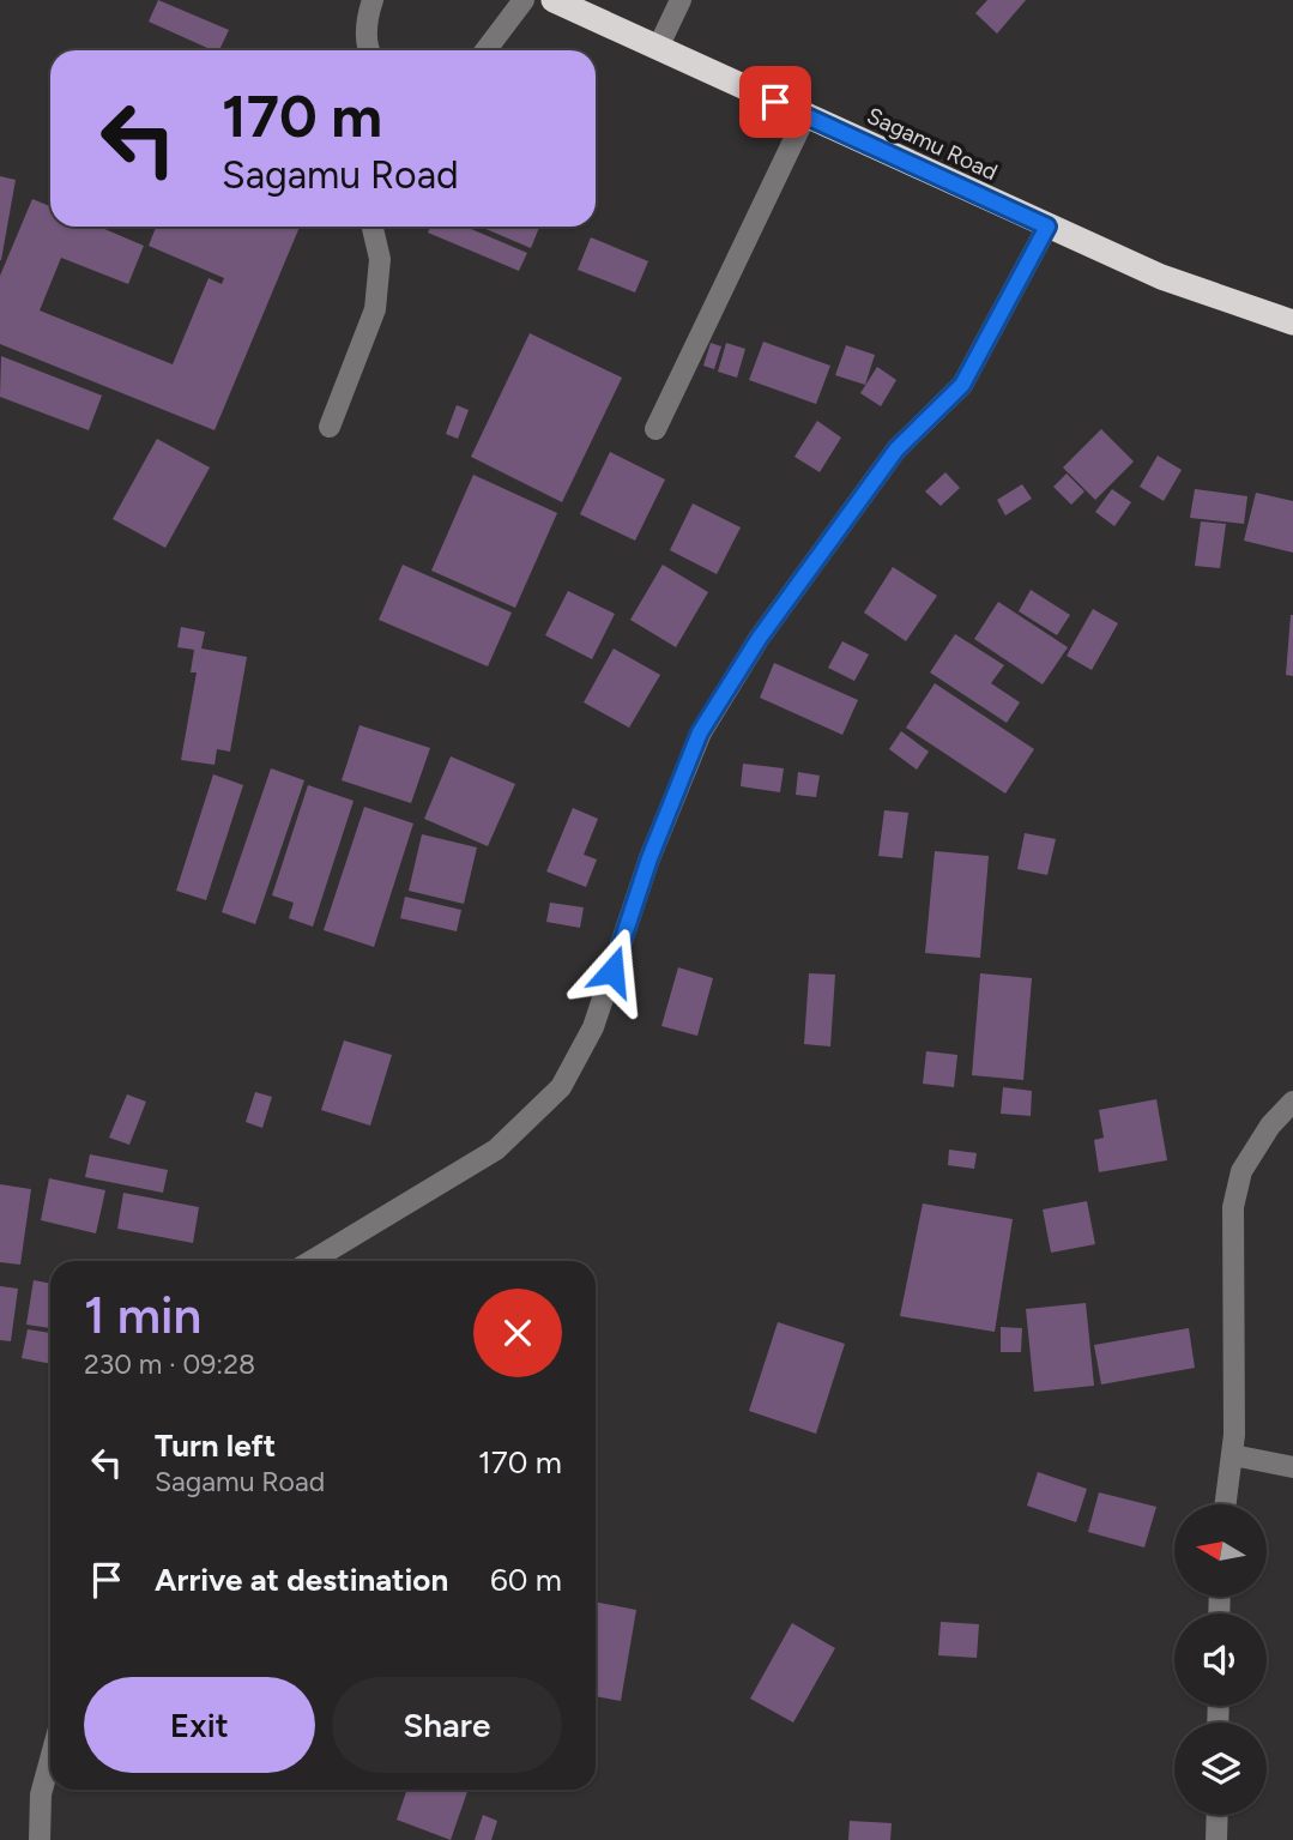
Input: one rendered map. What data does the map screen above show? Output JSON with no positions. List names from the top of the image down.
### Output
{
  "streets": {
    "highway": ["Sagamu Road"]
  },
  "north": "left",
  "page": {
    "turn": ["170 m", "Sagamu Road"],
    "heading": ["1 min", "230 m · 09:28"],
    "list": [
      {
        "name": "Turn left",
        "note": "Sagamu Road",
        "value": "170 m"
      },
      {
        "name": "Arrive at destination",
        "value": "60 m"
      }
    ],
    "buttons": ["Exit", "Share"]
  }
}
